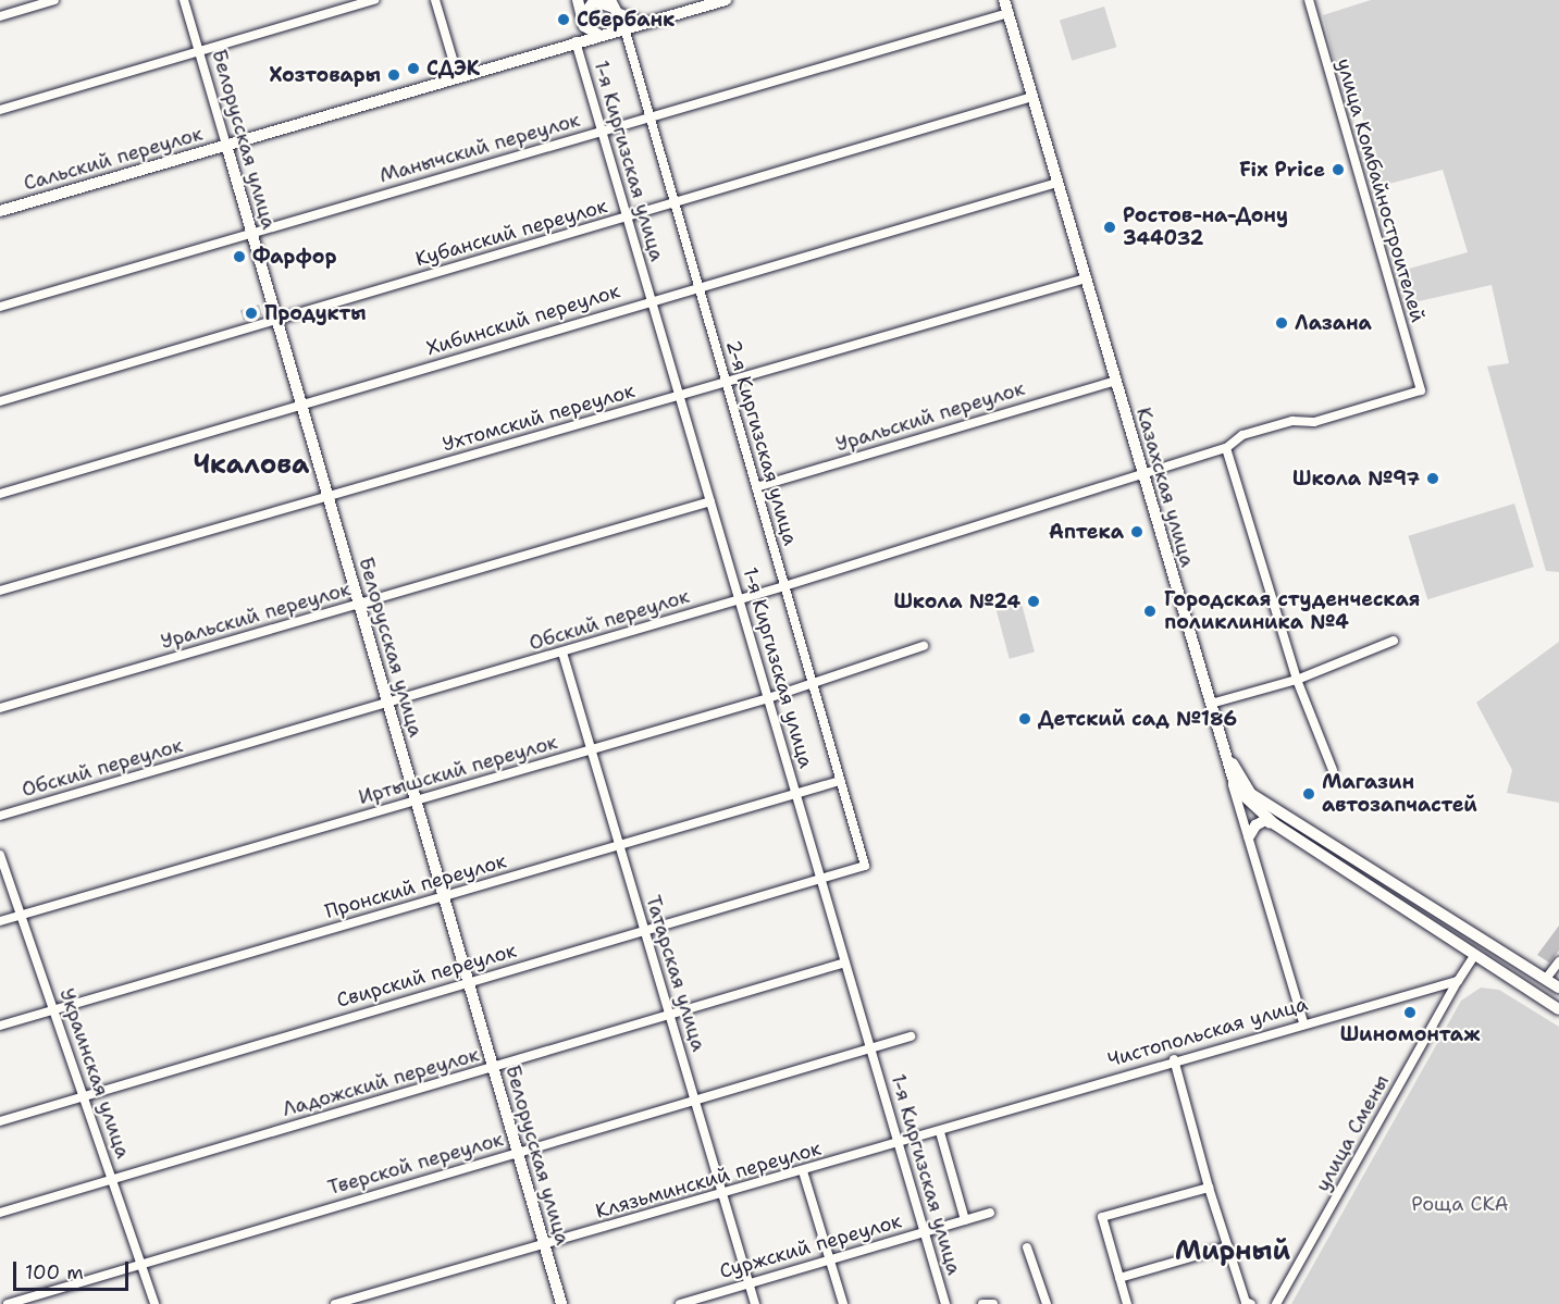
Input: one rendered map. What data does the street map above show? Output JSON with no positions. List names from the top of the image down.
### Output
{
  "streets": {
    "main road": ["Белорусская улица", "Сальский переулок", "Казахская улица"],
    "street": [
      "Манычский переулок",
      "1-я Киргизская улица",
      "улица Комбайностроителей",
      "Кубанский переулок",
      "Хибинский переулок",
      "Уральский переулок",
      "Ухтомский переулок",
      "2-я Киргизская улица",
      "Обский переулок",
      "Иртышский переулок",
      "Пронский переулок",
      "Татарская улица",
      "Свирский переулок",
      "Чистопольская улица",
      "Украинская улица",
      "Ладожский переулок",
      "улица Смены",
      "Тверской переулок",
      "Клязьминский переулок",
      "Суржский переулок"
    ]
  },
  "crossings": [
    ["Белорусская улица", "Манычский переулок"],
    ["Белорусская улица", "Сальский переулок"],
    ["Белорусская улица", "Кубанский переулок"],
    ["Белорусская улица", "Хибинский переулок"],
    ["Белорусская улица", "Уральский переулок"],
    ["Белорусская улица", "Ухтомский переулок"],
    ["Белорусская улица", "Обский переулок"],
    ["Белорусская улица", "Иртышский переулок"],
    ["Белорусская улица", "Пронский переулок"],
    ["Белорусская улица", "Свирский переулок"],
    ["Белорусская улица", "Ладожский переулок"],
    ["Белорусская улица", "Тверской переулок"],
    ["Белорусская улица", "Клязьминский переулок"],
    ["Манычский переулок", "1-я Киргизская улица"],
    ["Манычский переулок", "2-я Киргизская улица"],
    ["Манычский переулок", "Казахская улица"],
    ["Сальский переулок", "1-я Киргизская улица"],
    ["Сальский переулок", "2-я Киргизская улица"],
    ["1-я Киргизская улица", "Кубанский переулок"],
    ["1-я Киргизская улица", "Хибинский переулок"],
    ["1-я Киргизская улица", "Уральский переулок"],
    ["1-я Киргизская улица", "Ухтомский переулок"],
    ["1-я Киргизская улица", "Обский переулок"],
    ["1-я Киргизская улица", "Иртышский переулок"],
    ["1-я Киргизская улица", "Пронский переулок"],
    ["1-я Киргизская улица", "Свирский переулок"],
    ["1-я Киргизская улица", "Ладожский переулок"],
    ["1-я Киргизская улица", "Тверской переулок"],
    ["1-я Киргизская улица", "Клязьминский переулок"],
    ["1-я Киргизская улица", "Суржский переулок"],
    ["улица Комбайностроителей", "Обский переулок"],
    ["Кубанский переулок", "2-я Киргизская улица"],
    ["Кубанский переулок", "Казахская улица"],
    ["Хибинский переулок", "2-я Киргизская улица"],
    ["Хибинский переулок", "Казахская улица"],
    ["Уральский переулок", "2-я Киргизская улица"],
    ["Уральский переулок", "Казахская улица"],
    ["Ухтомский переулок", "2-я Киргизская улица"],
    ["Ухтомский переулок", "Казахская улица"],
    ["2-я Киргизская улица", "Обский переулок"],
    ["2-я Киргизская улица", "Иртышский переулок"],
    ["2-я Киргизская улица", "Пронский переулок"],
    ["2-я Киргизская улица", "Свирский переулок"],
    ["Казахская улица", "Обский переулок"],
    ["Казахская улица", "Чистопольская улица"],
    ["Обский переулок", "Татарская улица"],
    ["Иртышский переулок", "Татарская улица"],
    ["Иртышский переулок", "Украинская улица"],
    ["Пронский переулок", "Татарская улица"],
    ["Пронский переулок", "Украинская улица"],
    ["Татарская улица", "Свирский переулок"],
    ["Татарская улица", "Ладожский переулок"],
    ["Татарская улица", "Тверской переулок"],
    ["Татарская улица", "Клязьминский переулок"],
    ["Татарская улица", "Суржский переулок"],
    ["Свирский переулок", "Украинская улица"],
    ["Чистопольская улица", "улица Смены"],
    ["Чистопольская улица", "Клязьминский переулок"],
    ["Украинская улица", "Ладожский переулок"],
    ["Украинская улица", "Тверской переулок"]
  ],
  "districts": ["Чкалова", "Мирный"],
  "parks": ["Роща СКА"],
  "places": [
    "Сбербанк",
    "СДЭК",
    "Хозтовары",
    "Fix Price",
    "Ростов-на-Дону 344032",
    "Фарфор",
    "Продукты",
    "Лазана",
    "Школа №97",
    "Аптека",
    "Школа №24",
    "Городская студенческая поликлиника №4",
    "Детский сад №186",
    "Магазин автозапчастей",
    "Шиномонтаж"
  ],
  "scale_bar": "100 m"
}
